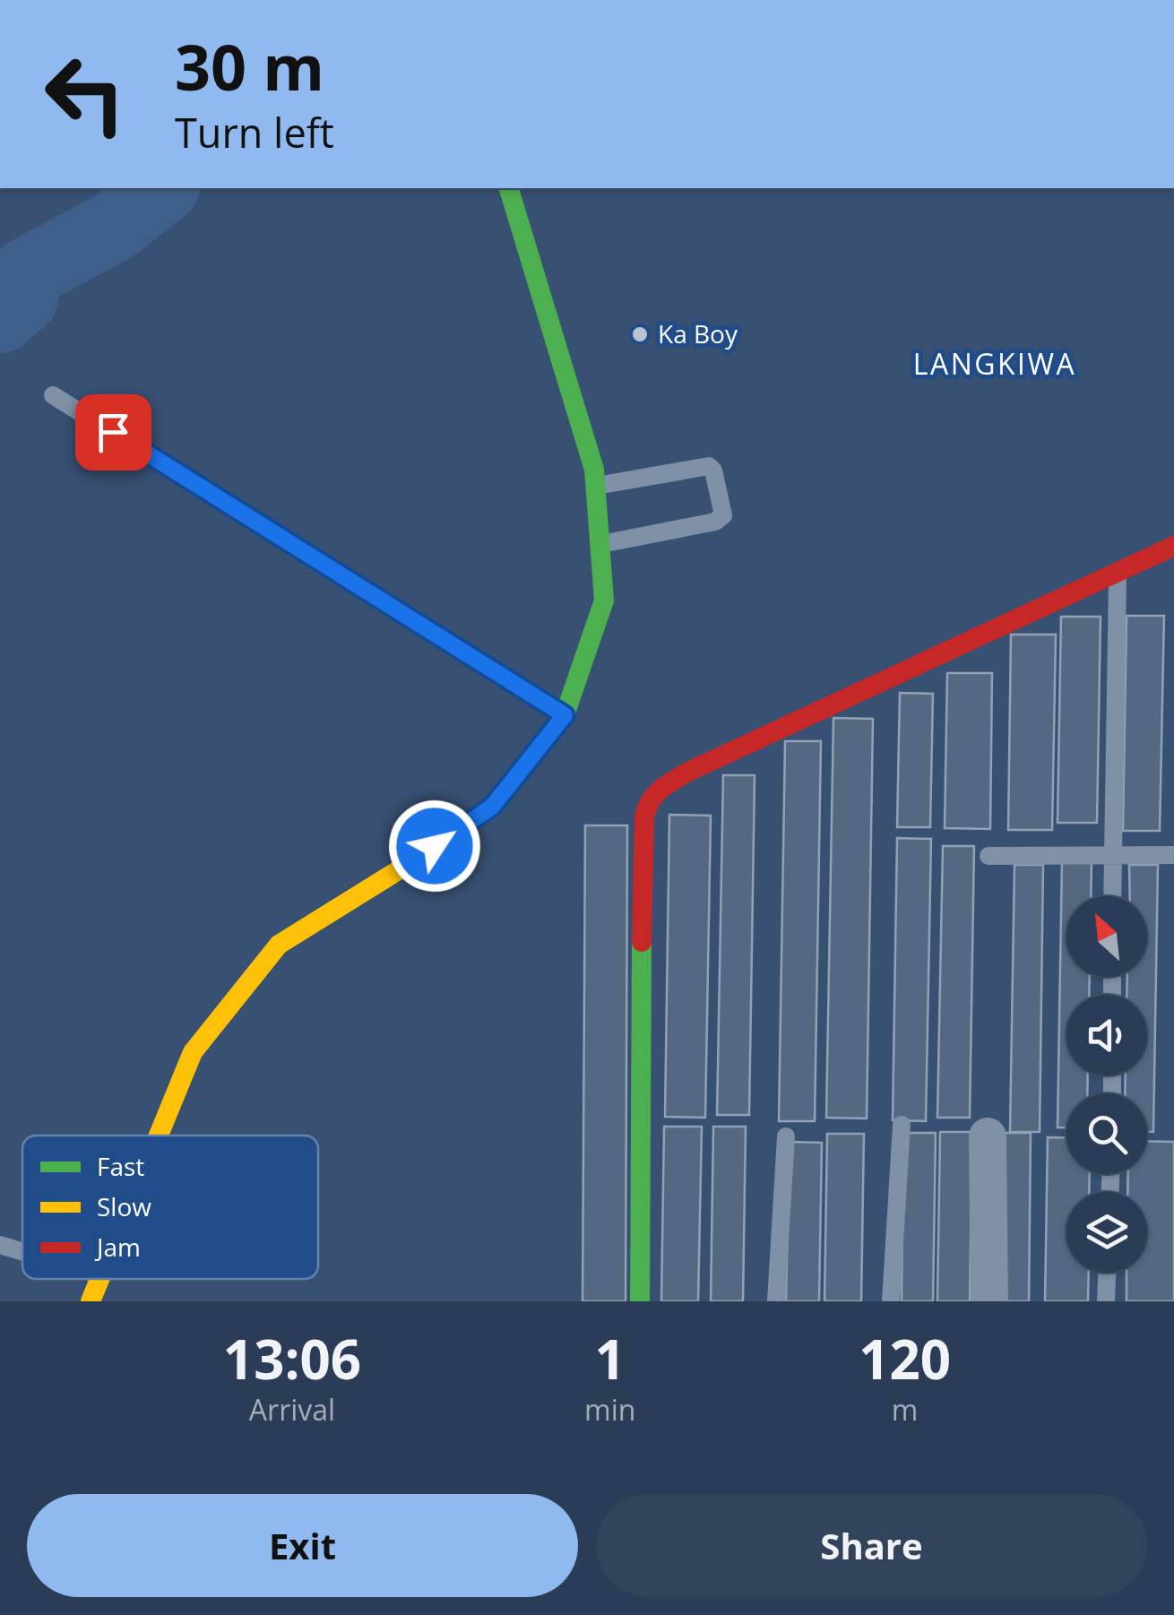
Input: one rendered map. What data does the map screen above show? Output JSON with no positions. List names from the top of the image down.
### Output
{
  "districts": ["LANGKIWA"],
  "places": ["Ka Boy"],
  "legend": ["Fast", "Slow", "Jam"],
  "north": "top left",
  "page": {
    "turn": ["30 m", "Turn left"],
    "eta": [
      "13:06",
      "Arrival",
      "1",
      "min",
      "120",
      "m"
    ],
    "buttons": ["Exit", "Share"]
  }
}
